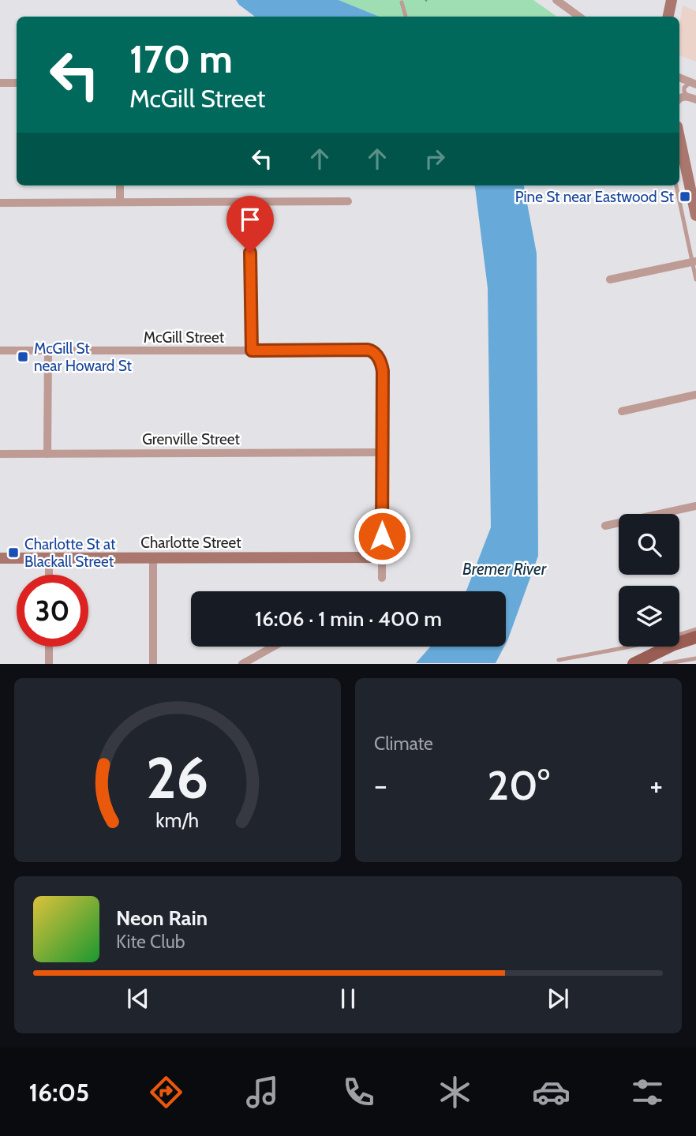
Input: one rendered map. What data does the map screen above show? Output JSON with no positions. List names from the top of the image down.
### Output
{
  "streets": {
    "street": ["McGill Street", "Grenville Street", "Charlotte Street"]
  },
  "crossings": [
    ["McGill Street", "Grenville Street"]
  ],
  "water": ["Bremer River"],
  "places": {
    "transit": ["Pine St near Eastwood St", "McGill St near Howard St", "Charlotte St at Blackall Street"]
  },
  "page": {
    "turn": ["170 m", "McGill Street"],
    "limit": "30",
    "trip": "16:06 · 1 min · 400 m",
    "tile": "Climate",
    "heat": ["−", "20°", "+"],
    "song": ["Neon Rain", "Kite Club"],
    "tabs": "16:05",
    "gauge": ["26", "km/h"]
  }
}
